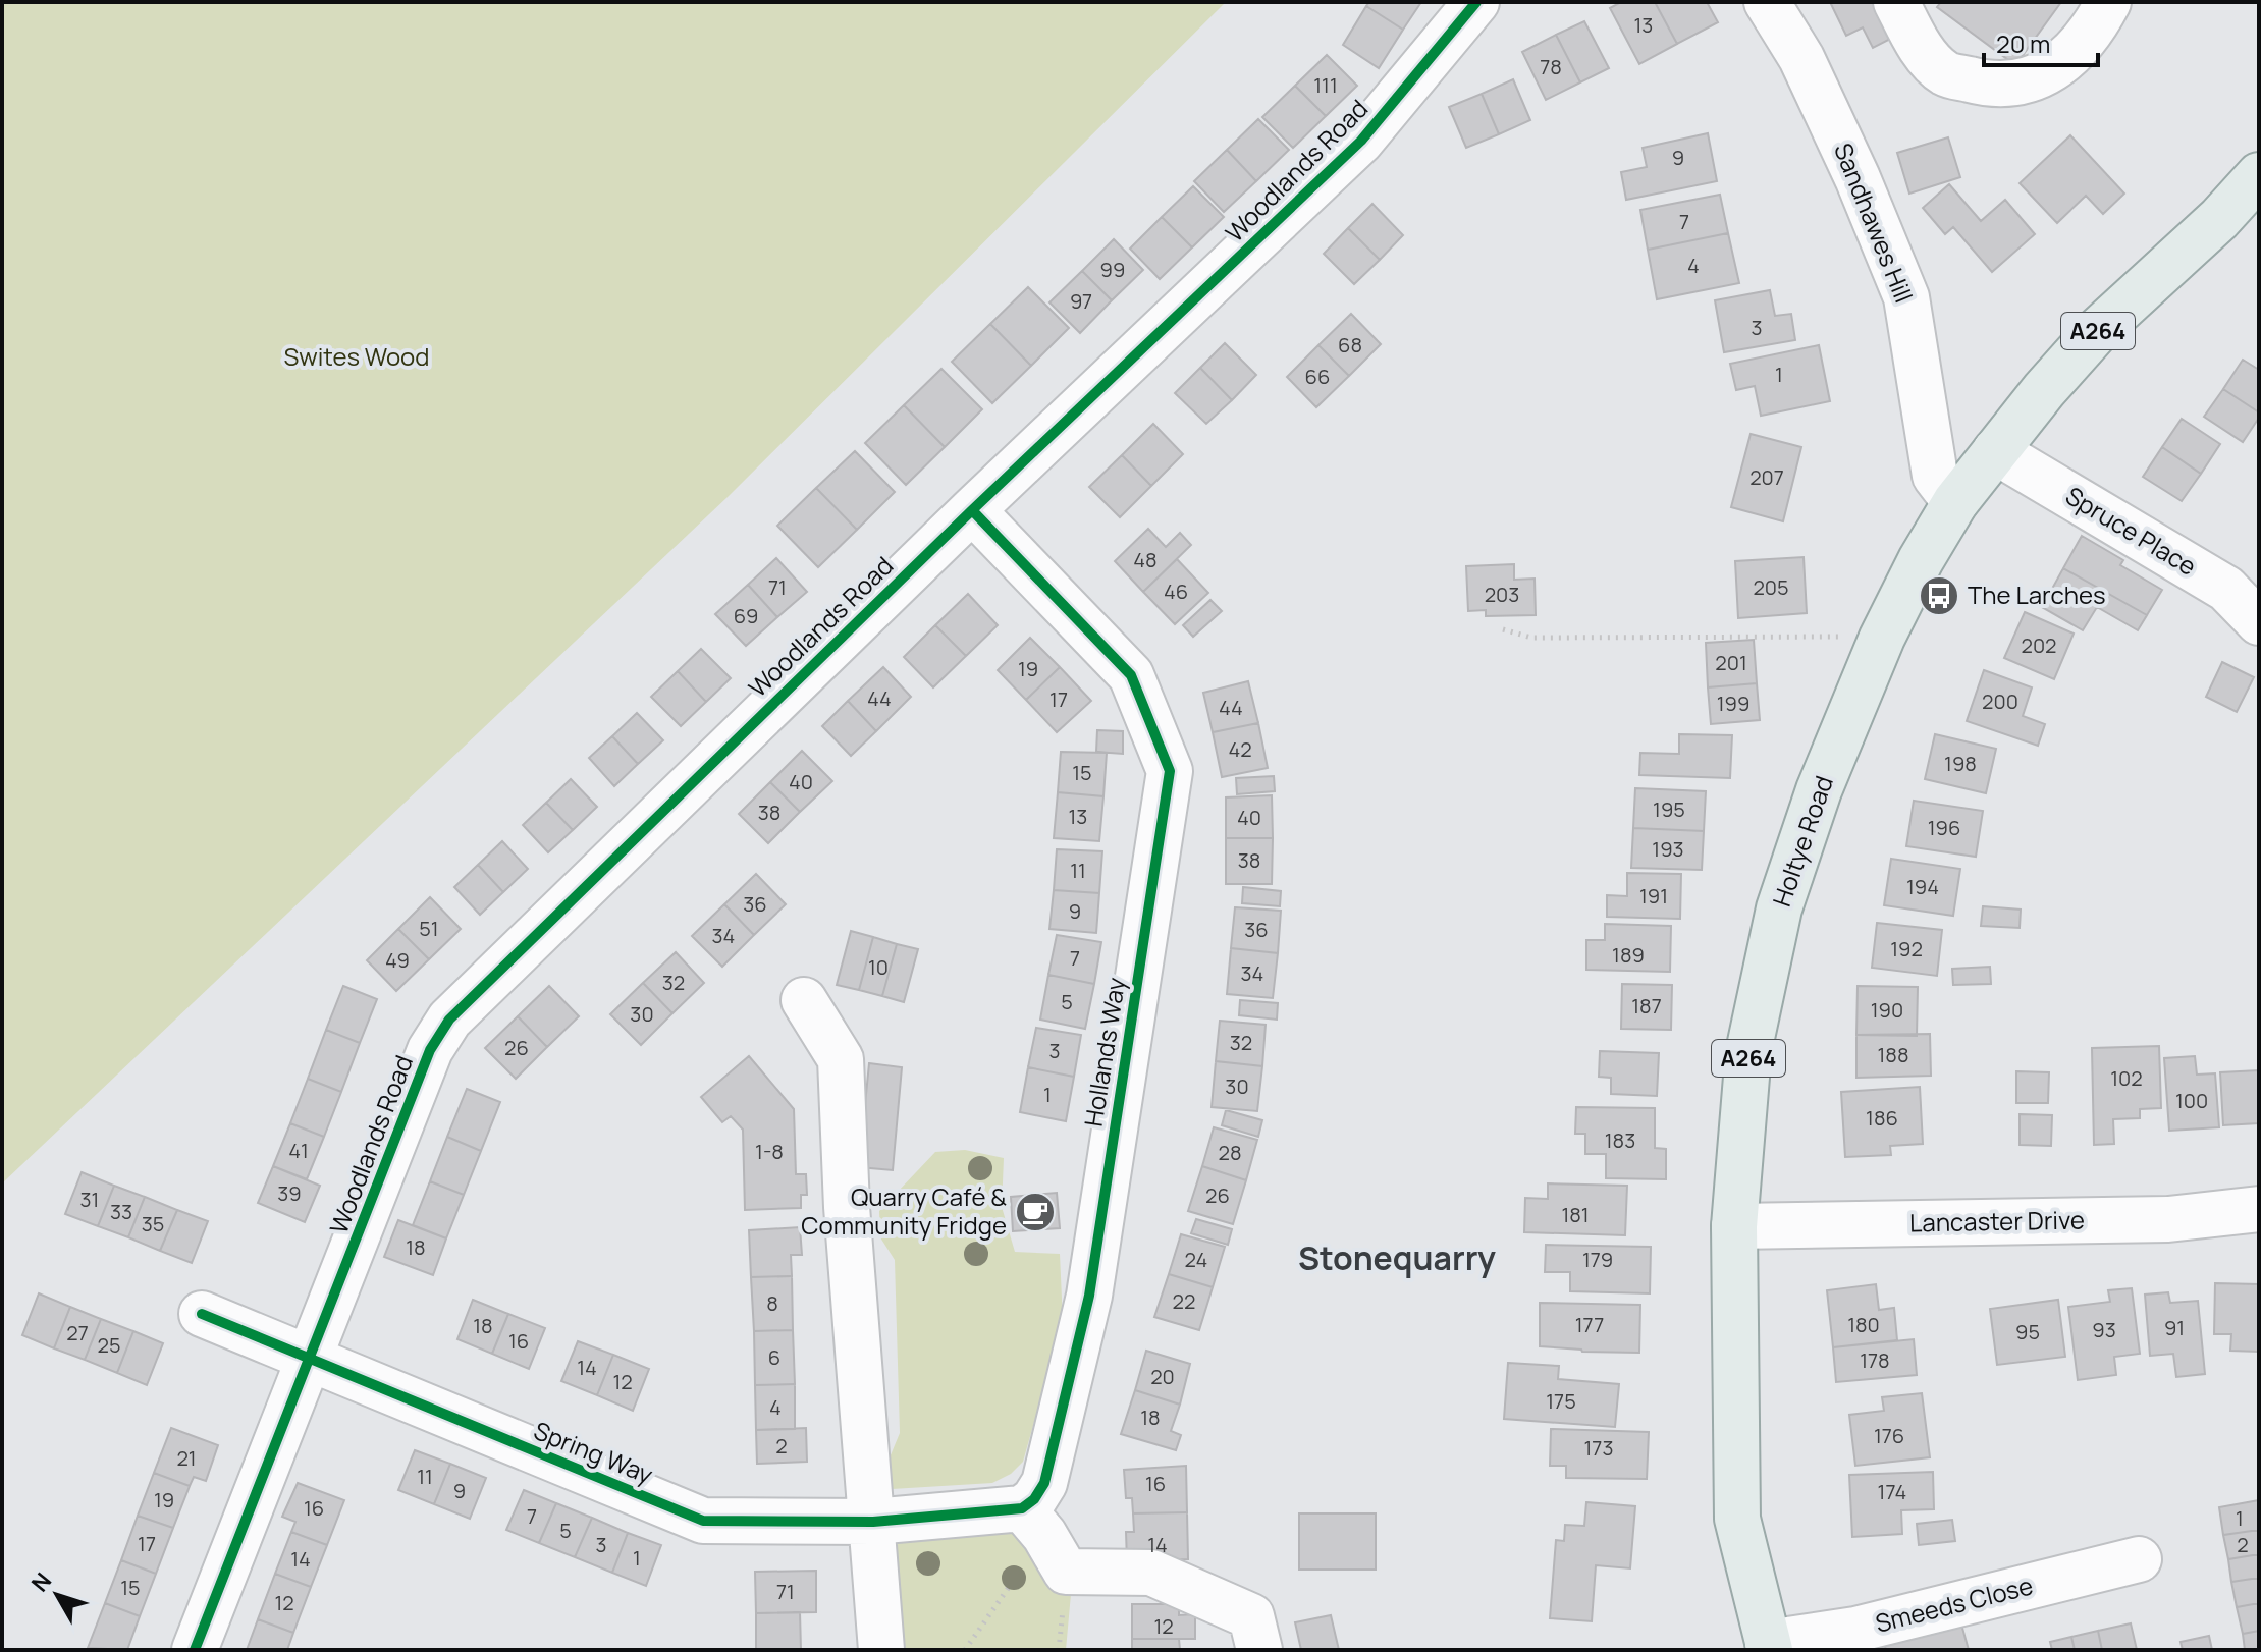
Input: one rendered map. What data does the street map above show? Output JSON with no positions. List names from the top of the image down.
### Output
{
  "streets": {
    "main road": ["A264", "Holtye Road"],
    "street": [
      "Woodlands Road",
      "Sandhawes Hill",
      "Spruce Place",
      "Hollands Way",
      "Lancaster Drive",
      "Spring Way",
      "Smeeds Close"
    ]
  },
  "crossings": [
    ["Woodlands Road", "Hollands Way"],
    ["Woodlands Road", "Spring Way"],
    ["Sandhawes Hill", "Holtye Road"],
    ["Spruce Place", "Holtye Road"],
    ["Holtye Road", "Lancaster Drive"],
    ["Holtye Road", "Smeeds Close"]
  ],
  "districts": ["Stonequarry"],
  "parks": ["Swites Wood"],
  "places": {
    "bus stop": ["The Larches"],
    "cafe": ["Quarry Café & Community Fridge"]
  },
  "house_numbers": [
    "13",
    "78",
    "111",
    "9",
    "7",
    "4",
    "99",
    "97",
    "3",
    "68",
    "1",
    "66",
    "207",
    "48",
    "71",
    "205",
    "46",
    "203",
    "69",
    "202",
    "201",
    "19",
    "44",
    "17",
    "200",
    "199",
    "44",
    "42",
    "198",
    "15",
    "40",
    "195",
    "38",
    "13",
    "40",
    "196",
    "193",
    "38",
    "11",
    "194",
    "191",
    "36",
    "9",
    "51",
    "36",
    "34",
    "192",
    "189",
    "7",
    "49",
    "10",
    "34",
    "32",
    "5",
    "187",
    "190",
    "30",
    "32",
    "26",
    "3",
    "188",
    "102",
    "30",
    "1",
    "100",
    "186",
    "183",
    "41",
    "1-8",
    "28",
    "39",
    "26",
    "31",
    "33",
    "181",
    "35",
    "18",
    "24",
    "179",
    "22",
    "8",
    "177",
    "180",
    "18",
    "91",
    "93",
    "95",
    "27",
    "16",
    "25",
    "6",
    "178",
    "14",
    "20",
    "12",
    "175",
    "4",
    "18",
    "176",
    "2",
    "173",
    "21",
    "11",
    "16",
    "9",
    "174",
    "19",
    "16",
    "7",
    "1",
    "5",
    "17",
    "3",
    "14",
    "2",
    "1",
    "14",
    "15",
    "71",
    "12",
    "12"
  ],
  "scale_bar": "20 m",
  "north": "top left"
}
